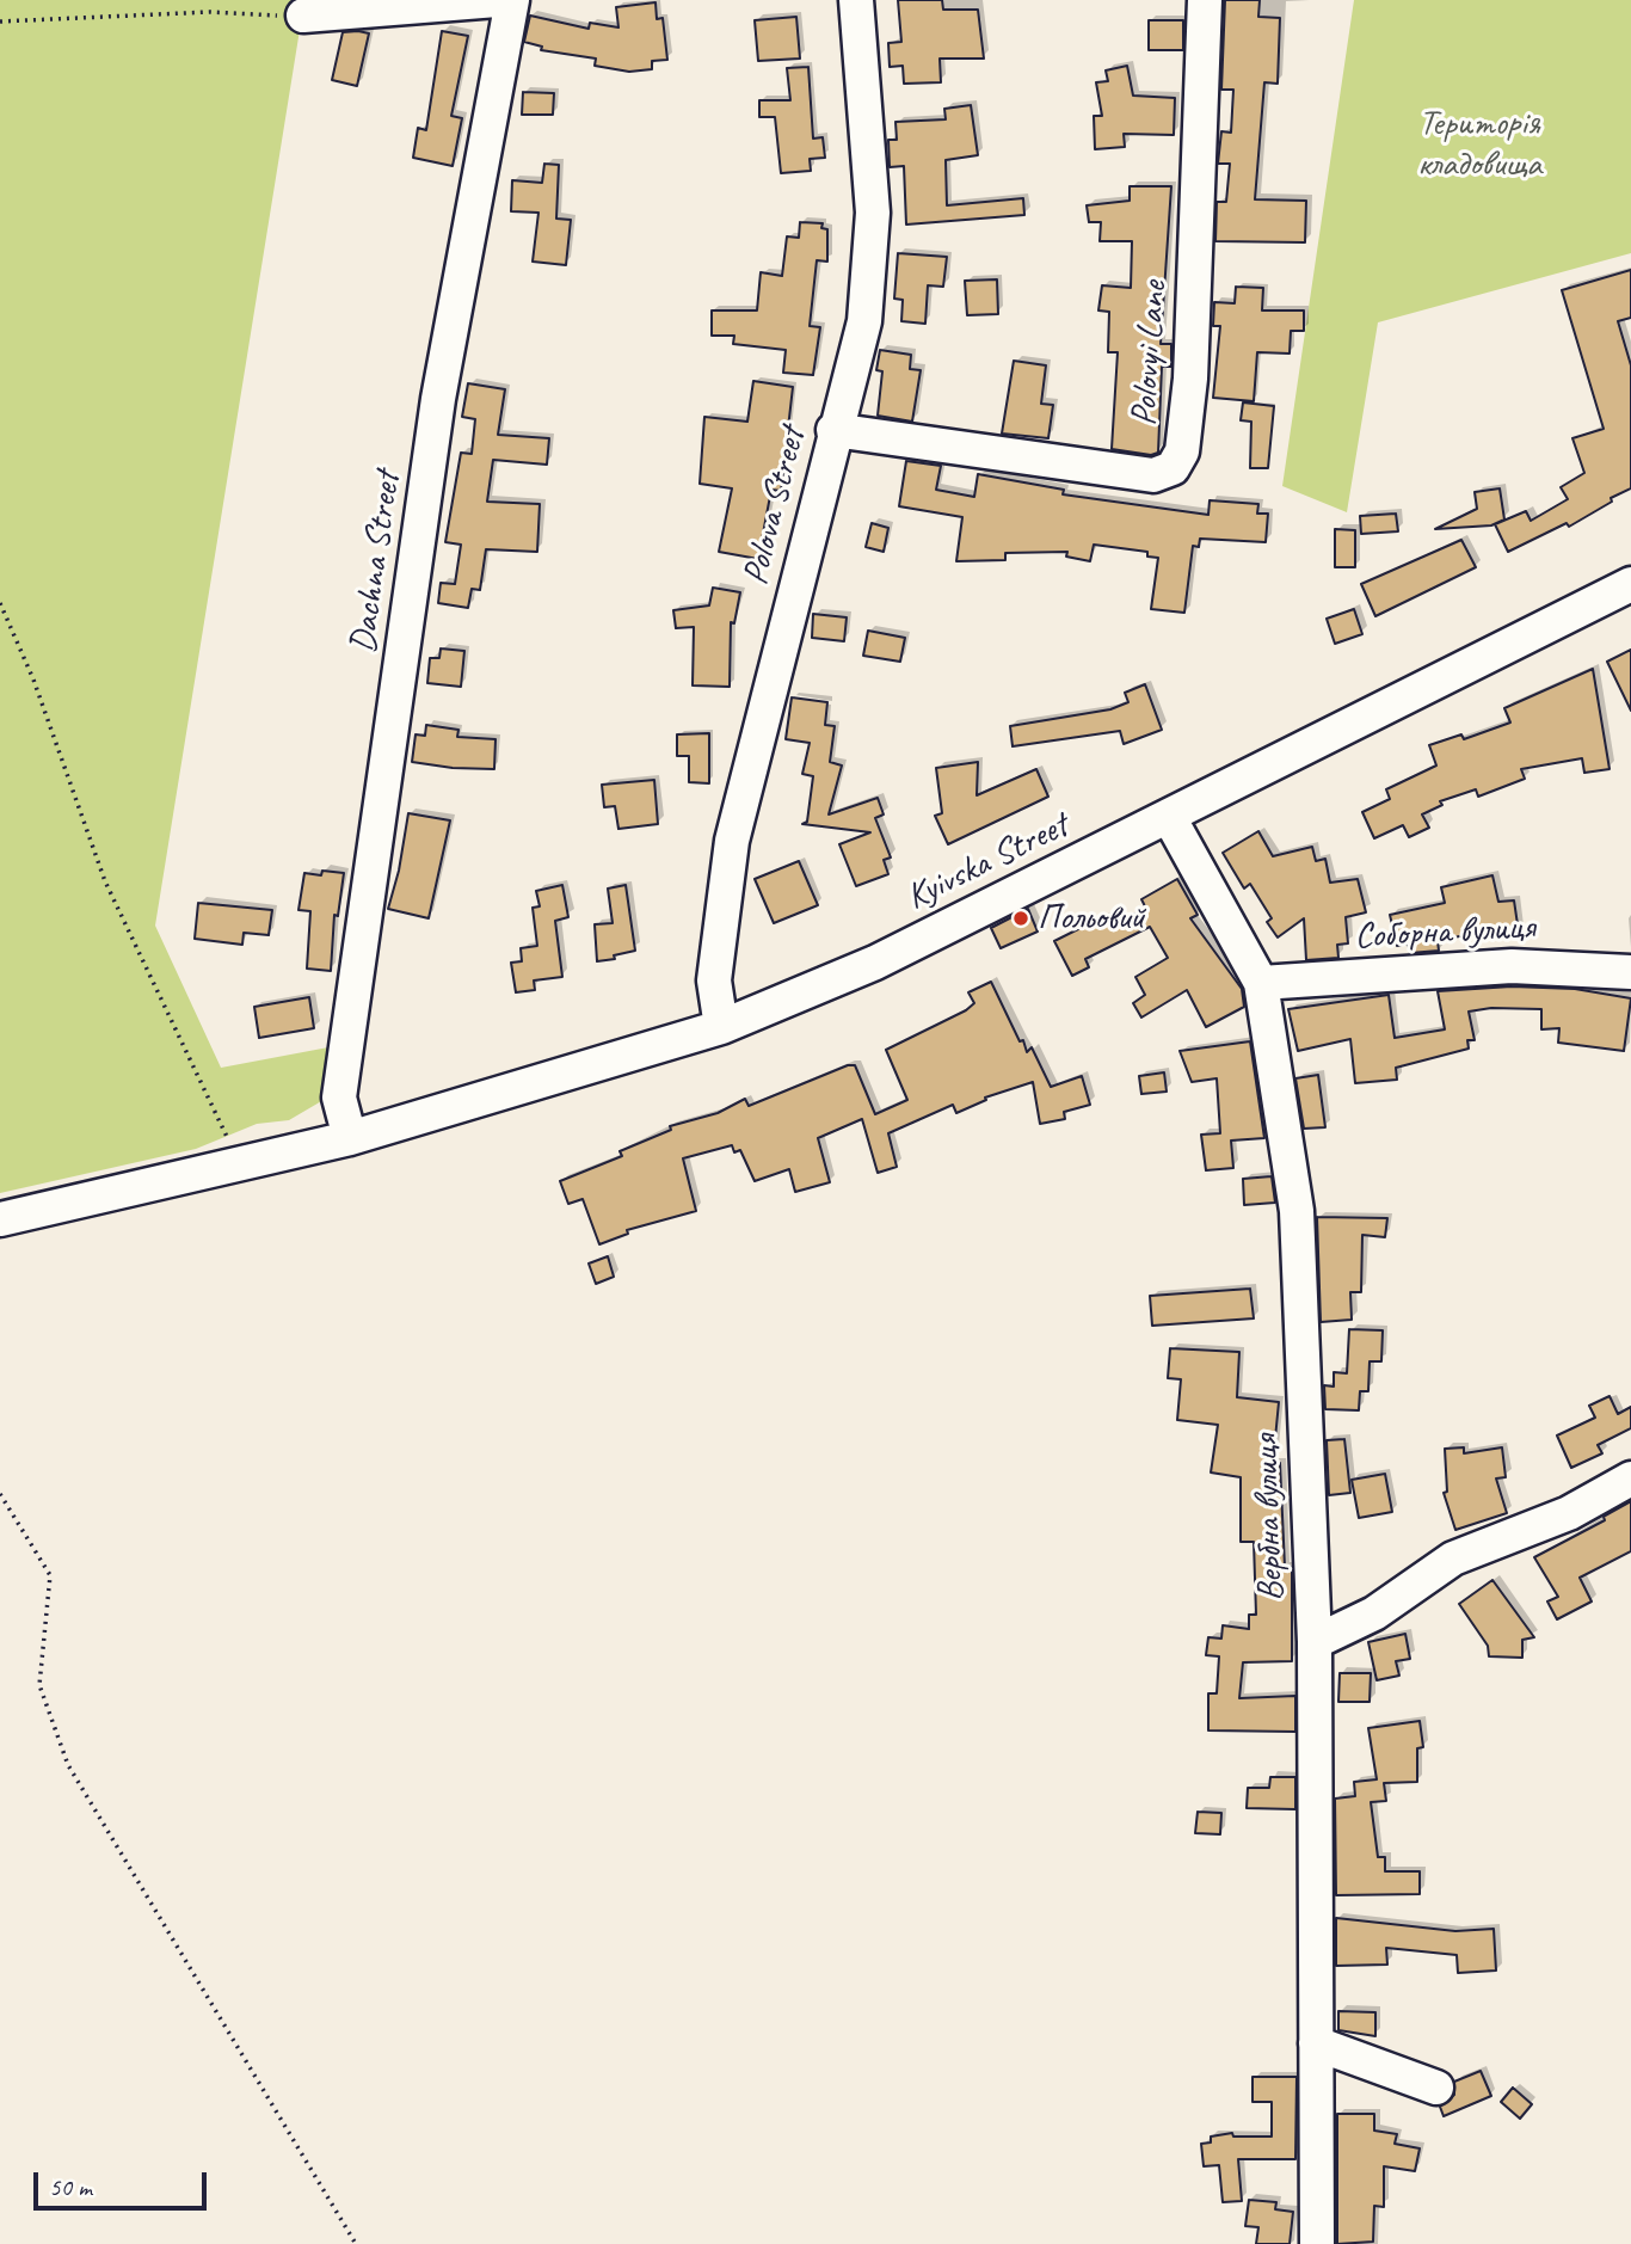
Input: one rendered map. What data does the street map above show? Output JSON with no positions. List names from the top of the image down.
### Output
{
  "streets": {
    "street": [
      "Polovyi Lane",
      "Polova Street",
      "Dachna Street",
      "Kyivska Street",
      "Соборна вулиця",
      "Вербна вулиця"
    ]
  },
  "crossings": [
    ["Polovyi Lane", "Polova Street"],
    ["Polova Street", "Kyivska Street"],
    ["Dachna Street", "Kyivska Street"],
    ["Kyivska Street", "Вербна вулиця"],
    ["Соборна вулиця", "Вербна вулиця"]
  ],
  "parks": ["Територія кладовища"],
  "places": ["Польовий"],
  "scale_bar": "50 m"
}
